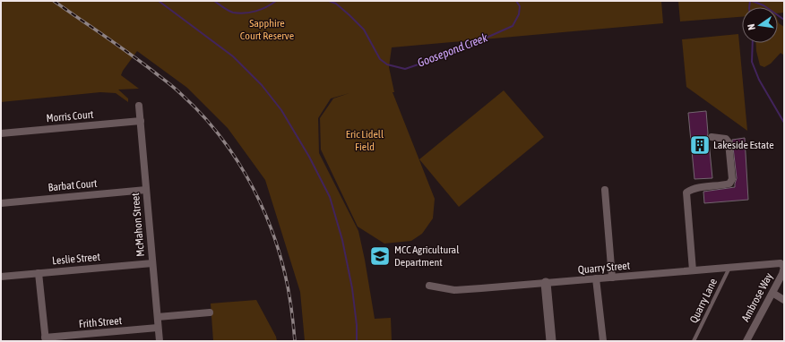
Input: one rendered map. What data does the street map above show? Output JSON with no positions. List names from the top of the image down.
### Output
{
  "streets": {
    "street": [
      "Morris Court",
      "Barbat Court",
      "McMahon Street",
      "Leslie Street",
      "Quarry Street",
      "Ambrose Way",
      "Frith Street"
    ],
    "lane": ["Quarry Lane"]
  },
  "crossings": [
    ["Morris Court", "McMahon Street"],
    ["Barbat Court", "McMahon Street"],
    ["McMahon Street", "Leslie Street"],
    ["McMahon Street", "Frith Street"],
    ["Quarry Street", "Ambrose Way"],
    ["Quarry Street", "Quarry Lane"]
  ],
  "water": ["Goosepond Creek"],
  "parks": ["Sapphire Court Reserve", "Eric Lidell Field"],
  "places": {
    "building": ["Lakeside Estate"],
    "school or university": ["MCC Agricultural Department"]
  },
  "north": "left"
}
